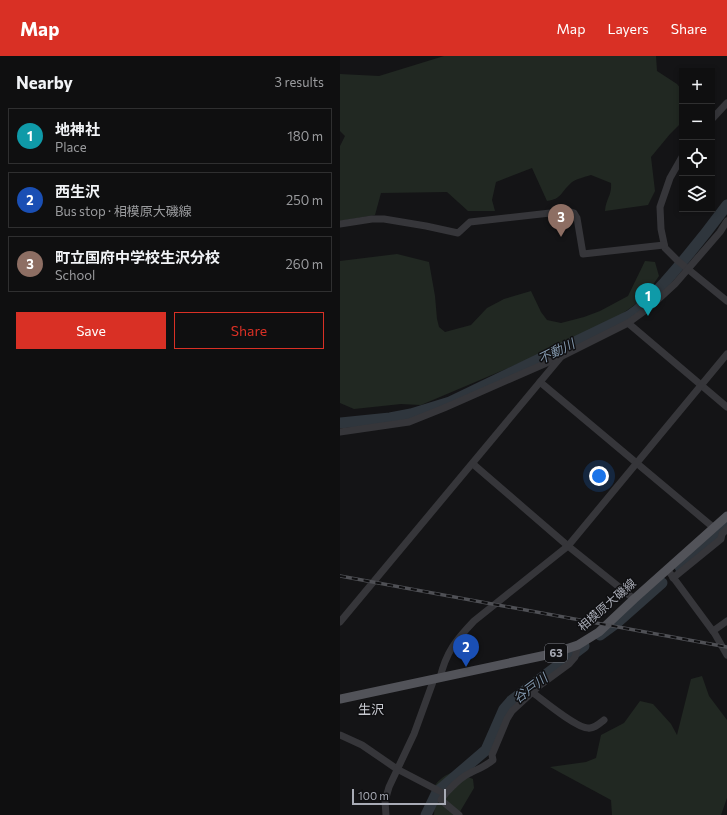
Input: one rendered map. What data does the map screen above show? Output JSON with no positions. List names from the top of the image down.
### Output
{
  "streets": {
    "main road": ["相模原大磯線", "63"]
  },
  "districts": ["生沢"],
  "water": ["不動川", "谷戸川"],
  "scale_bar": "100 m",
  "page": {
    "header": "Map",
    "nav": ["Map", "Layers", "Share"],
    "heading": ["Nearby", "3 results"],
    "map_buttons": ["+", "−"],
    "list": [
      {
        "mark": "1",
        "name": "地神社",
        "note": "Place",
        "value": "180 m"
      },
      {
        "mark": "2",
        "name": "西生沢",
        "note": "Bus stop · 相模原大磯線",
        "value": "250 m"
      },
      {
        "mark": "3",
        "name": "町立国府中学校生沢分校",
        "note": "School",
        "value": "260 m"
      }
    ],
    "pins": ["3", "1", "2"],
    "buttons": ["Save", "Share"],
    "scale": "100 m"
  }
}
